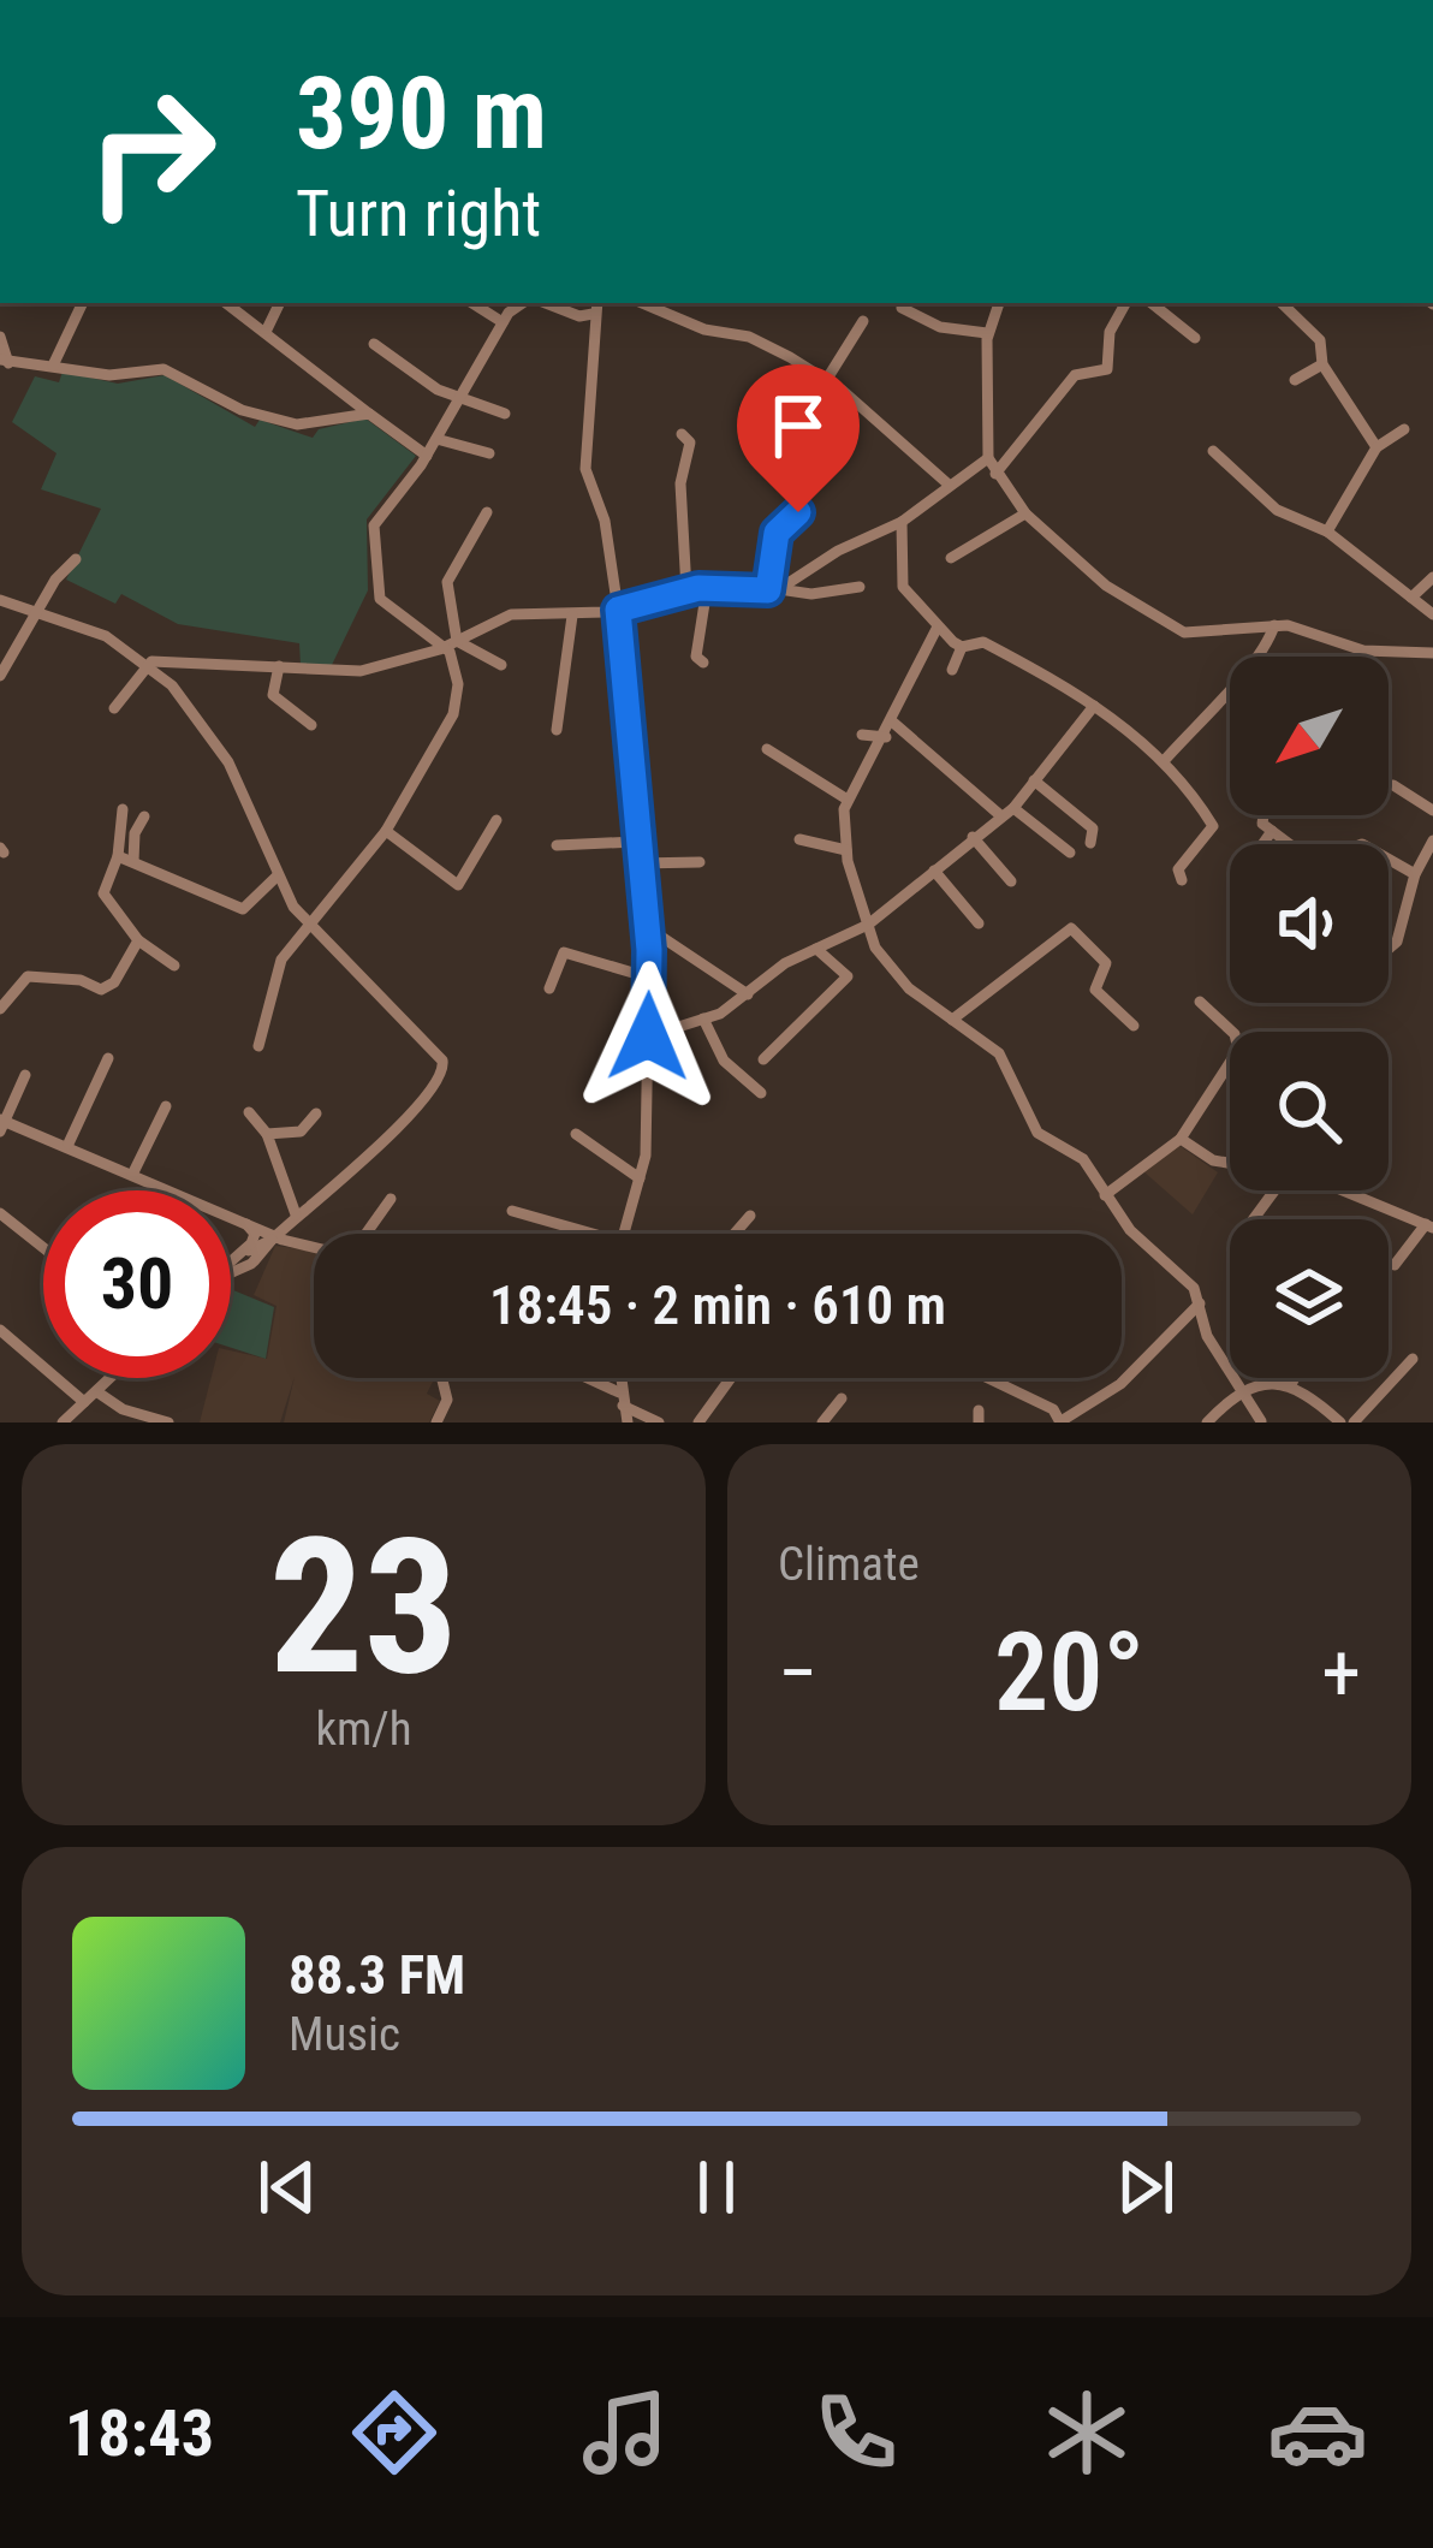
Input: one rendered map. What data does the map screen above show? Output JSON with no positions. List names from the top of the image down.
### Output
{
  "north": "bottom left",
  "page": {
    "turn": ["390 m", "Turn right"],
    "limit": "30",
    "trip": "18:45 · 2 min · 610 m",
    "tile": [
      ["23", "km/h"],
      "Climate"
    ],
    "heat": ["−", "20°", "+"],
    "song": ["88.3 FM", "Music"],
    "tabs": "18:43"
  }
}
